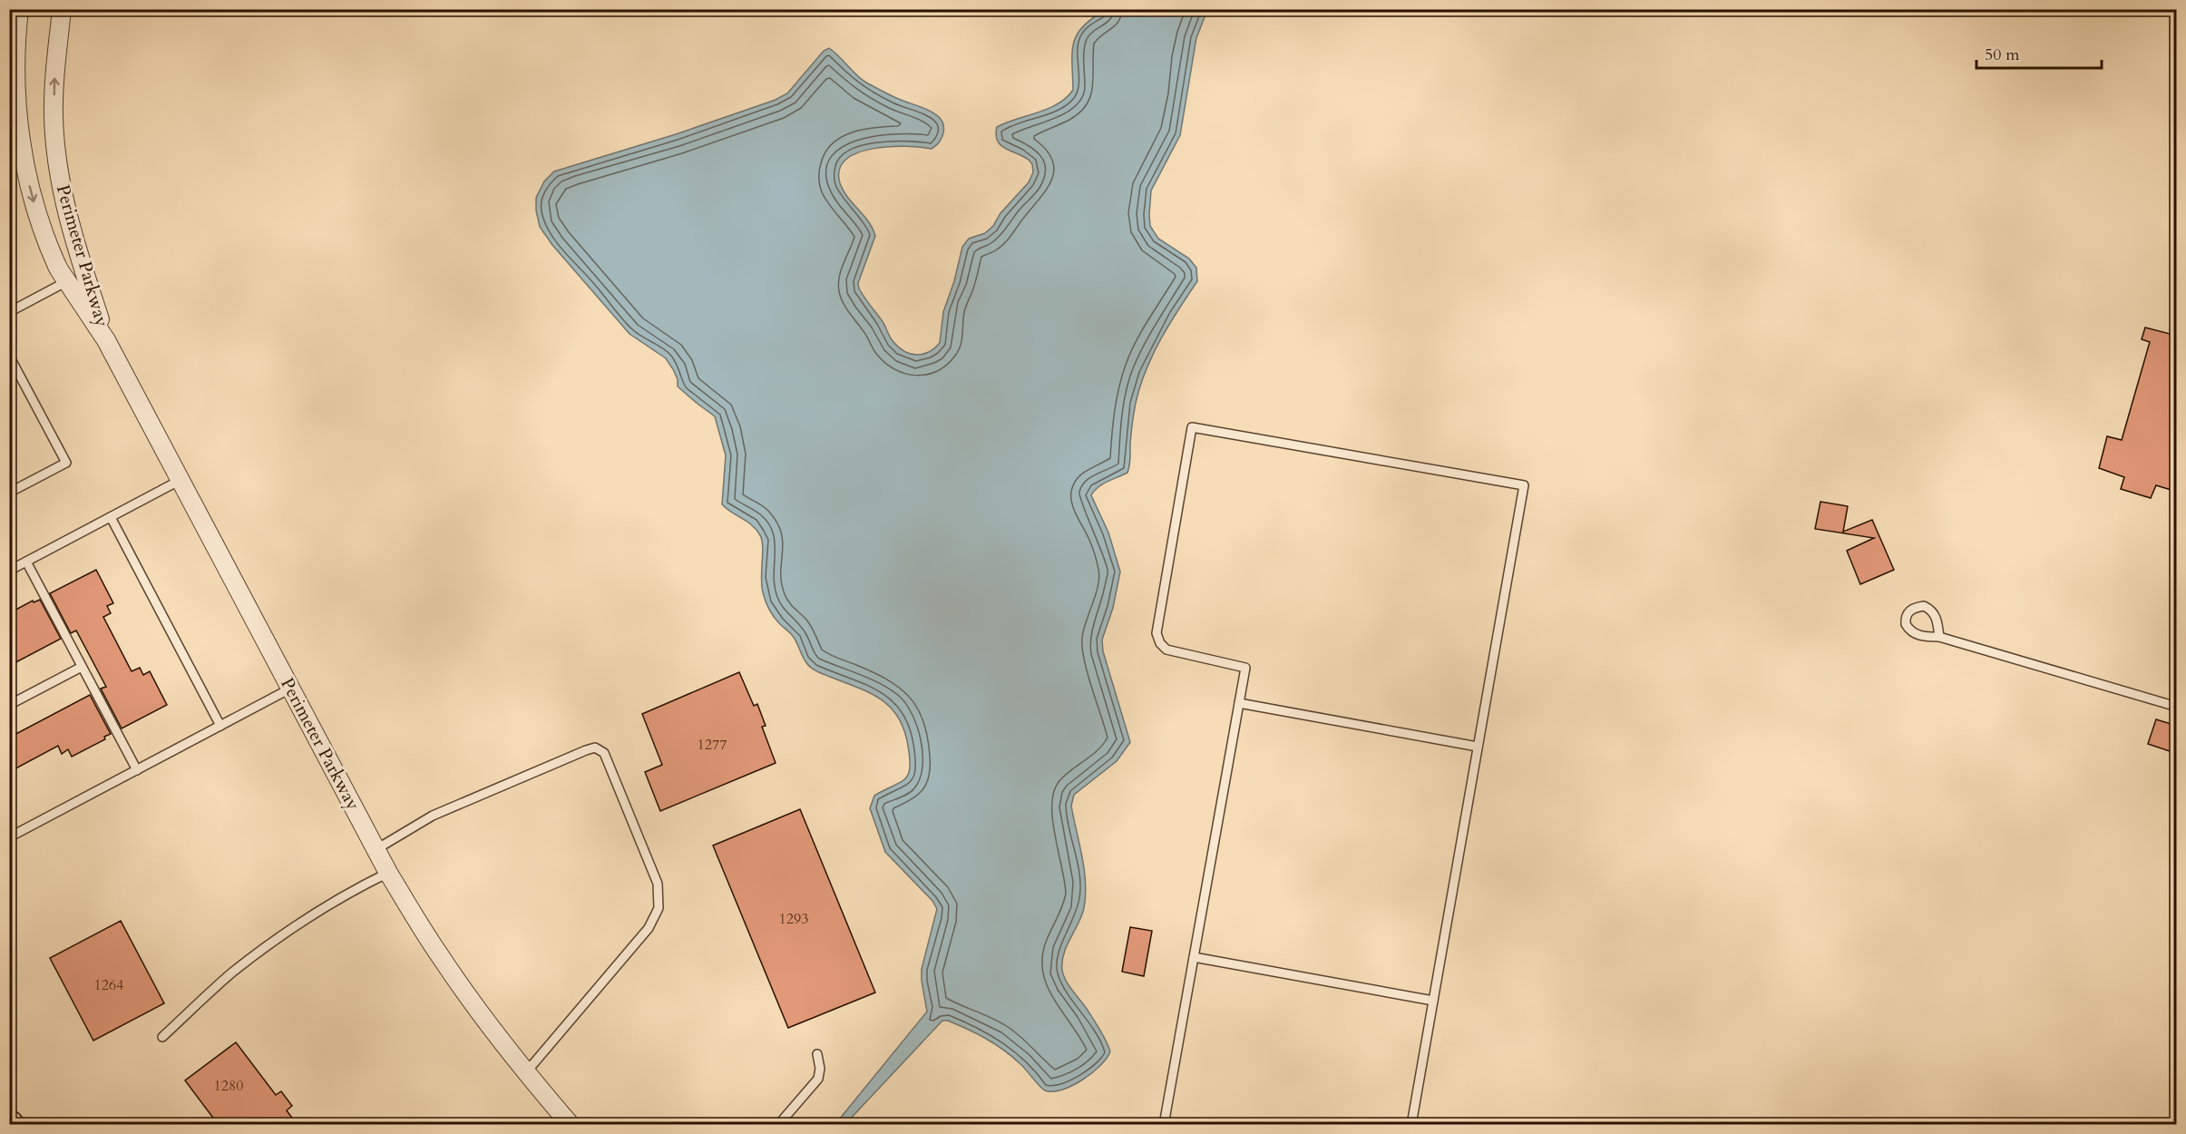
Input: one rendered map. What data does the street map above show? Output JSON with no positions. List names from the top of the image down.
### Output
{
  "streets": {
    "street": ["Perimeter Parkway"]
  },
  "house_numbers": [
    "1277",
    "1293",
    "1264",
    "1280"
  ],
  "scale_bar": "50 m"
}
